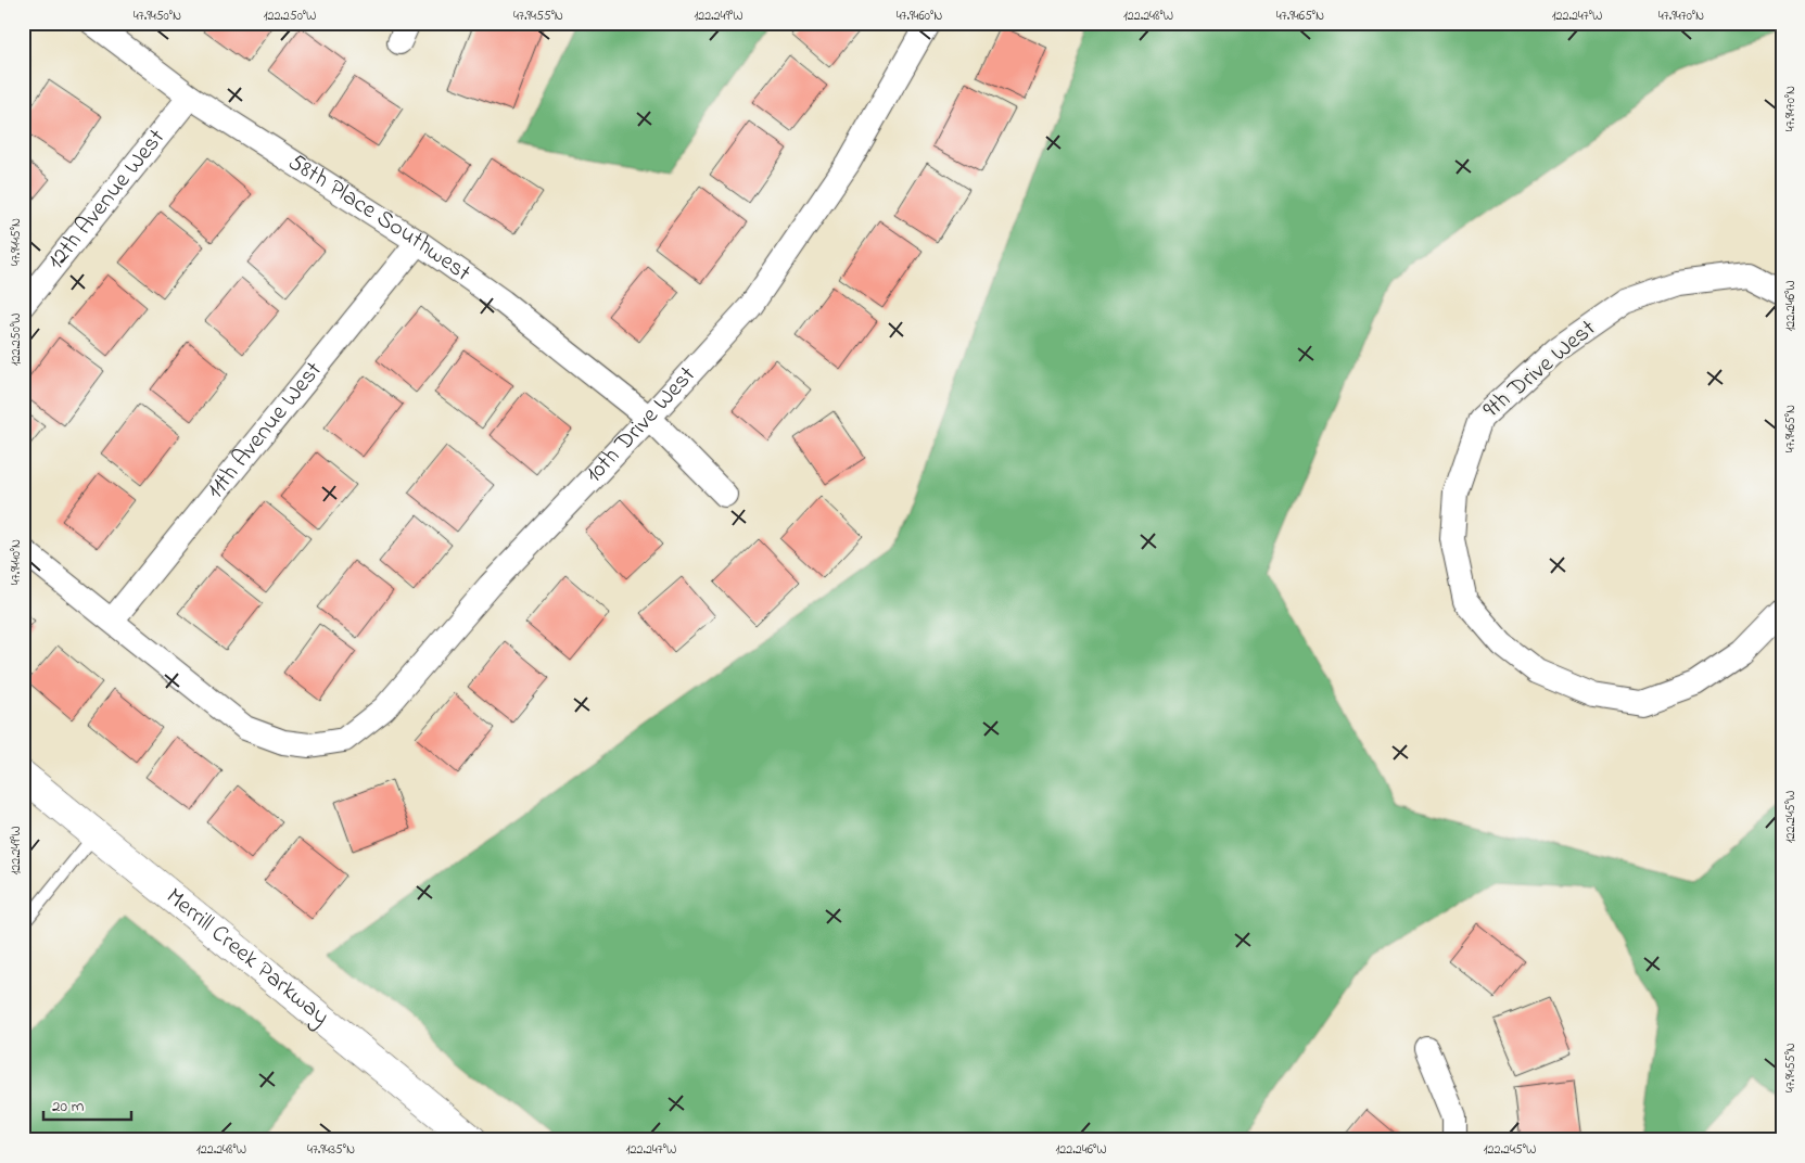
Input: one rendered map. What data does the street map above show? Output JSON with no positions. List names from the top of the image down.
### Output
{
  "streets": {
    "street": [
      "12th Avenue West",
      "58th Place Southwest",
      "9th Drive West",
      "10th Drive West",
      "11th Avenue West",
      "Merrill Creek Parkway"
    ]
  },
  "crossings": [
    ["12th Avenue West", "58th Place Southwest"],
    ["58th Place Southwest", "10th Drive West"],
    ["58th Place Southwest", "11th Avenue West"],
    ["10th Drive West", "11th Avenue West"]
  ],
  "scale_bar": "20 m",
  "coordinates": [
    "47.9450°N",
    "122.250°W",
    "47.9455°N",
    "122.249°W",
    "47.9460°N",
    "122.248°W",
    "47.9465°N",
    "122.247°W",
    "47.9470°N",
    "47.9445°N",
    "122.246°W",
    "47.9440°N",
    "122.245°W",
    "47.9435°N"
  ]
}
